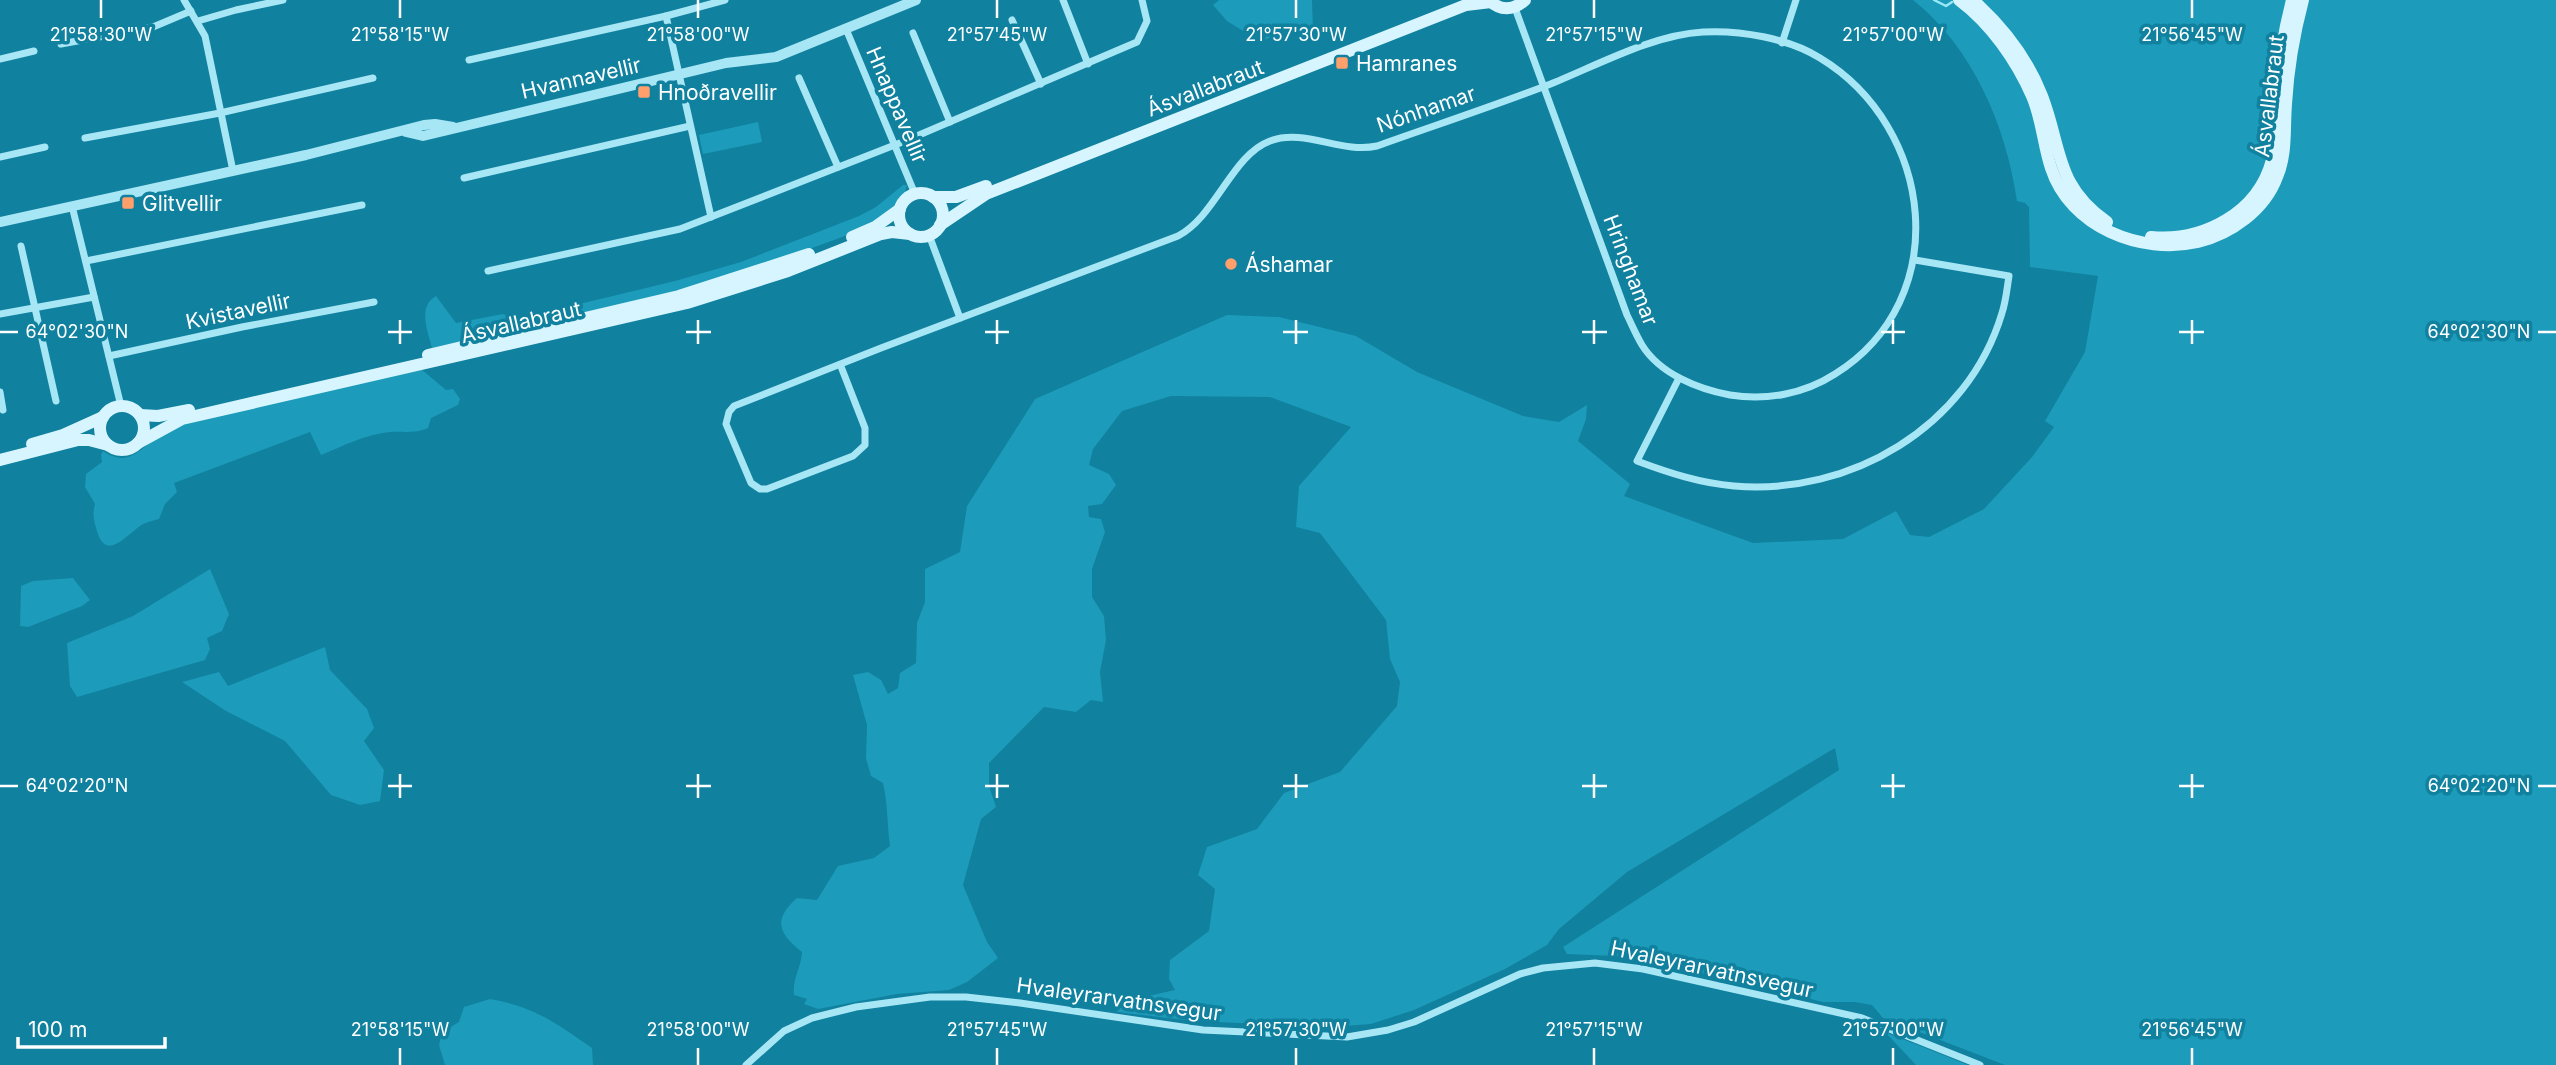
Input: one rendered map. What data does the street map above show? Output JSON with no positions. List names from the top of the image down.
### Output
{
  "streets": {
    "main road": ["Ásvallabraut"],
    "street": [
      "Hvannavellir",
      "Hnappavellir",
      "Nónhamar",
      "Hringhamar",
      "Kvistavellir",
      "Hvaleyrarvatnsvegur"
    ]
  },
  "crossings": [
    ["Hvannavellir", "Hnappavellir"],
    ["Ásvallabraut", "Hnappavellir"],
    ["Nónhamar", "Hringhamar"]
  ],
  "places": {
    "transit": ["Hamranes", "Hnoðravellir", "Glitvellir"],
    "other": ["Áshamar"]
  },
  "scale_bar": "100 m",
  "coordinates": [
    "21°58'30\"W",
    "21°58'15\"W",
    "21°58'00\"W",
    "21°57'45\"W",
    "21°57'30\"W",
    "21°57'15\"W",
    "21°57'00\"W",
    "21°56'45\"W",
    "64°02'30\"N",
    "64°02'20\"N"
  ]
}
